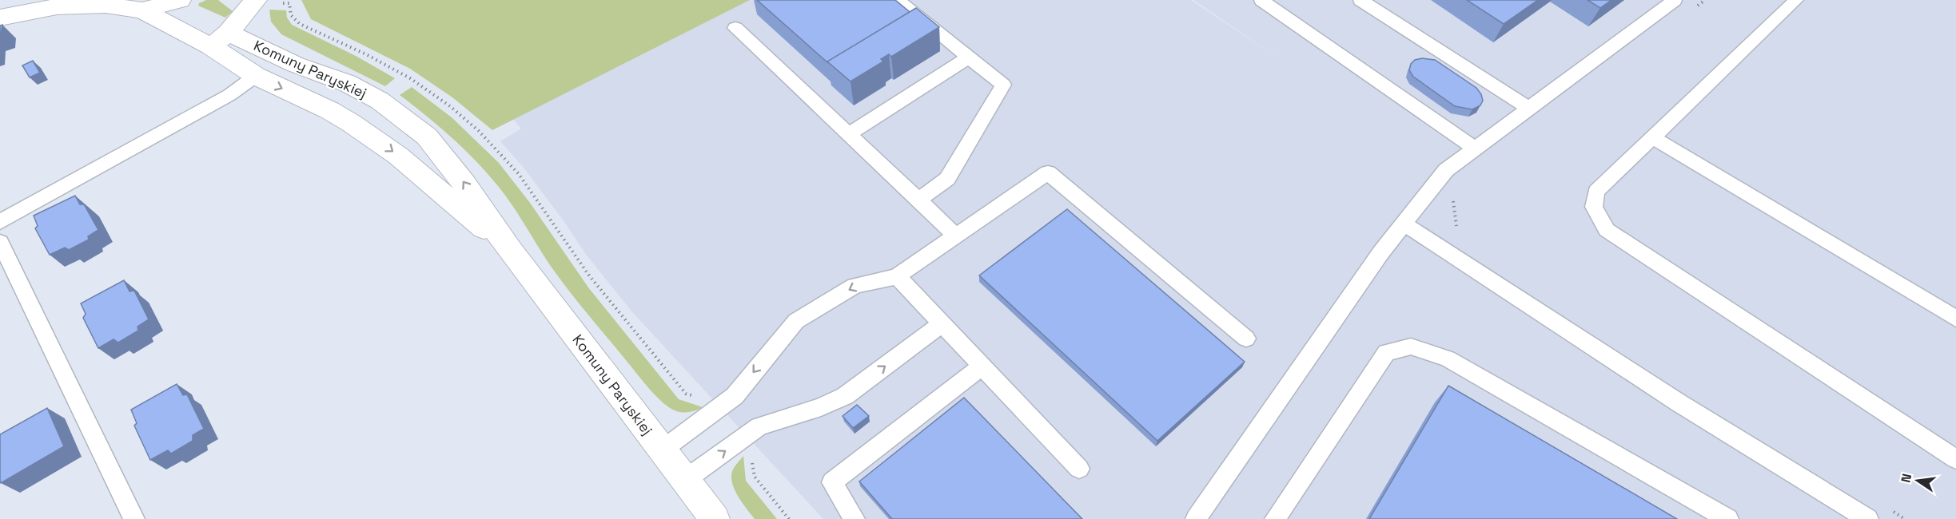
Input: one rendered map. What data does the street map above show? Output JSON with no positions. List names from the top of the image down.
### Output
{
  "streets": {
    "street": ["Komuny Paryskiej"]
  },
  "north": "left"
}
